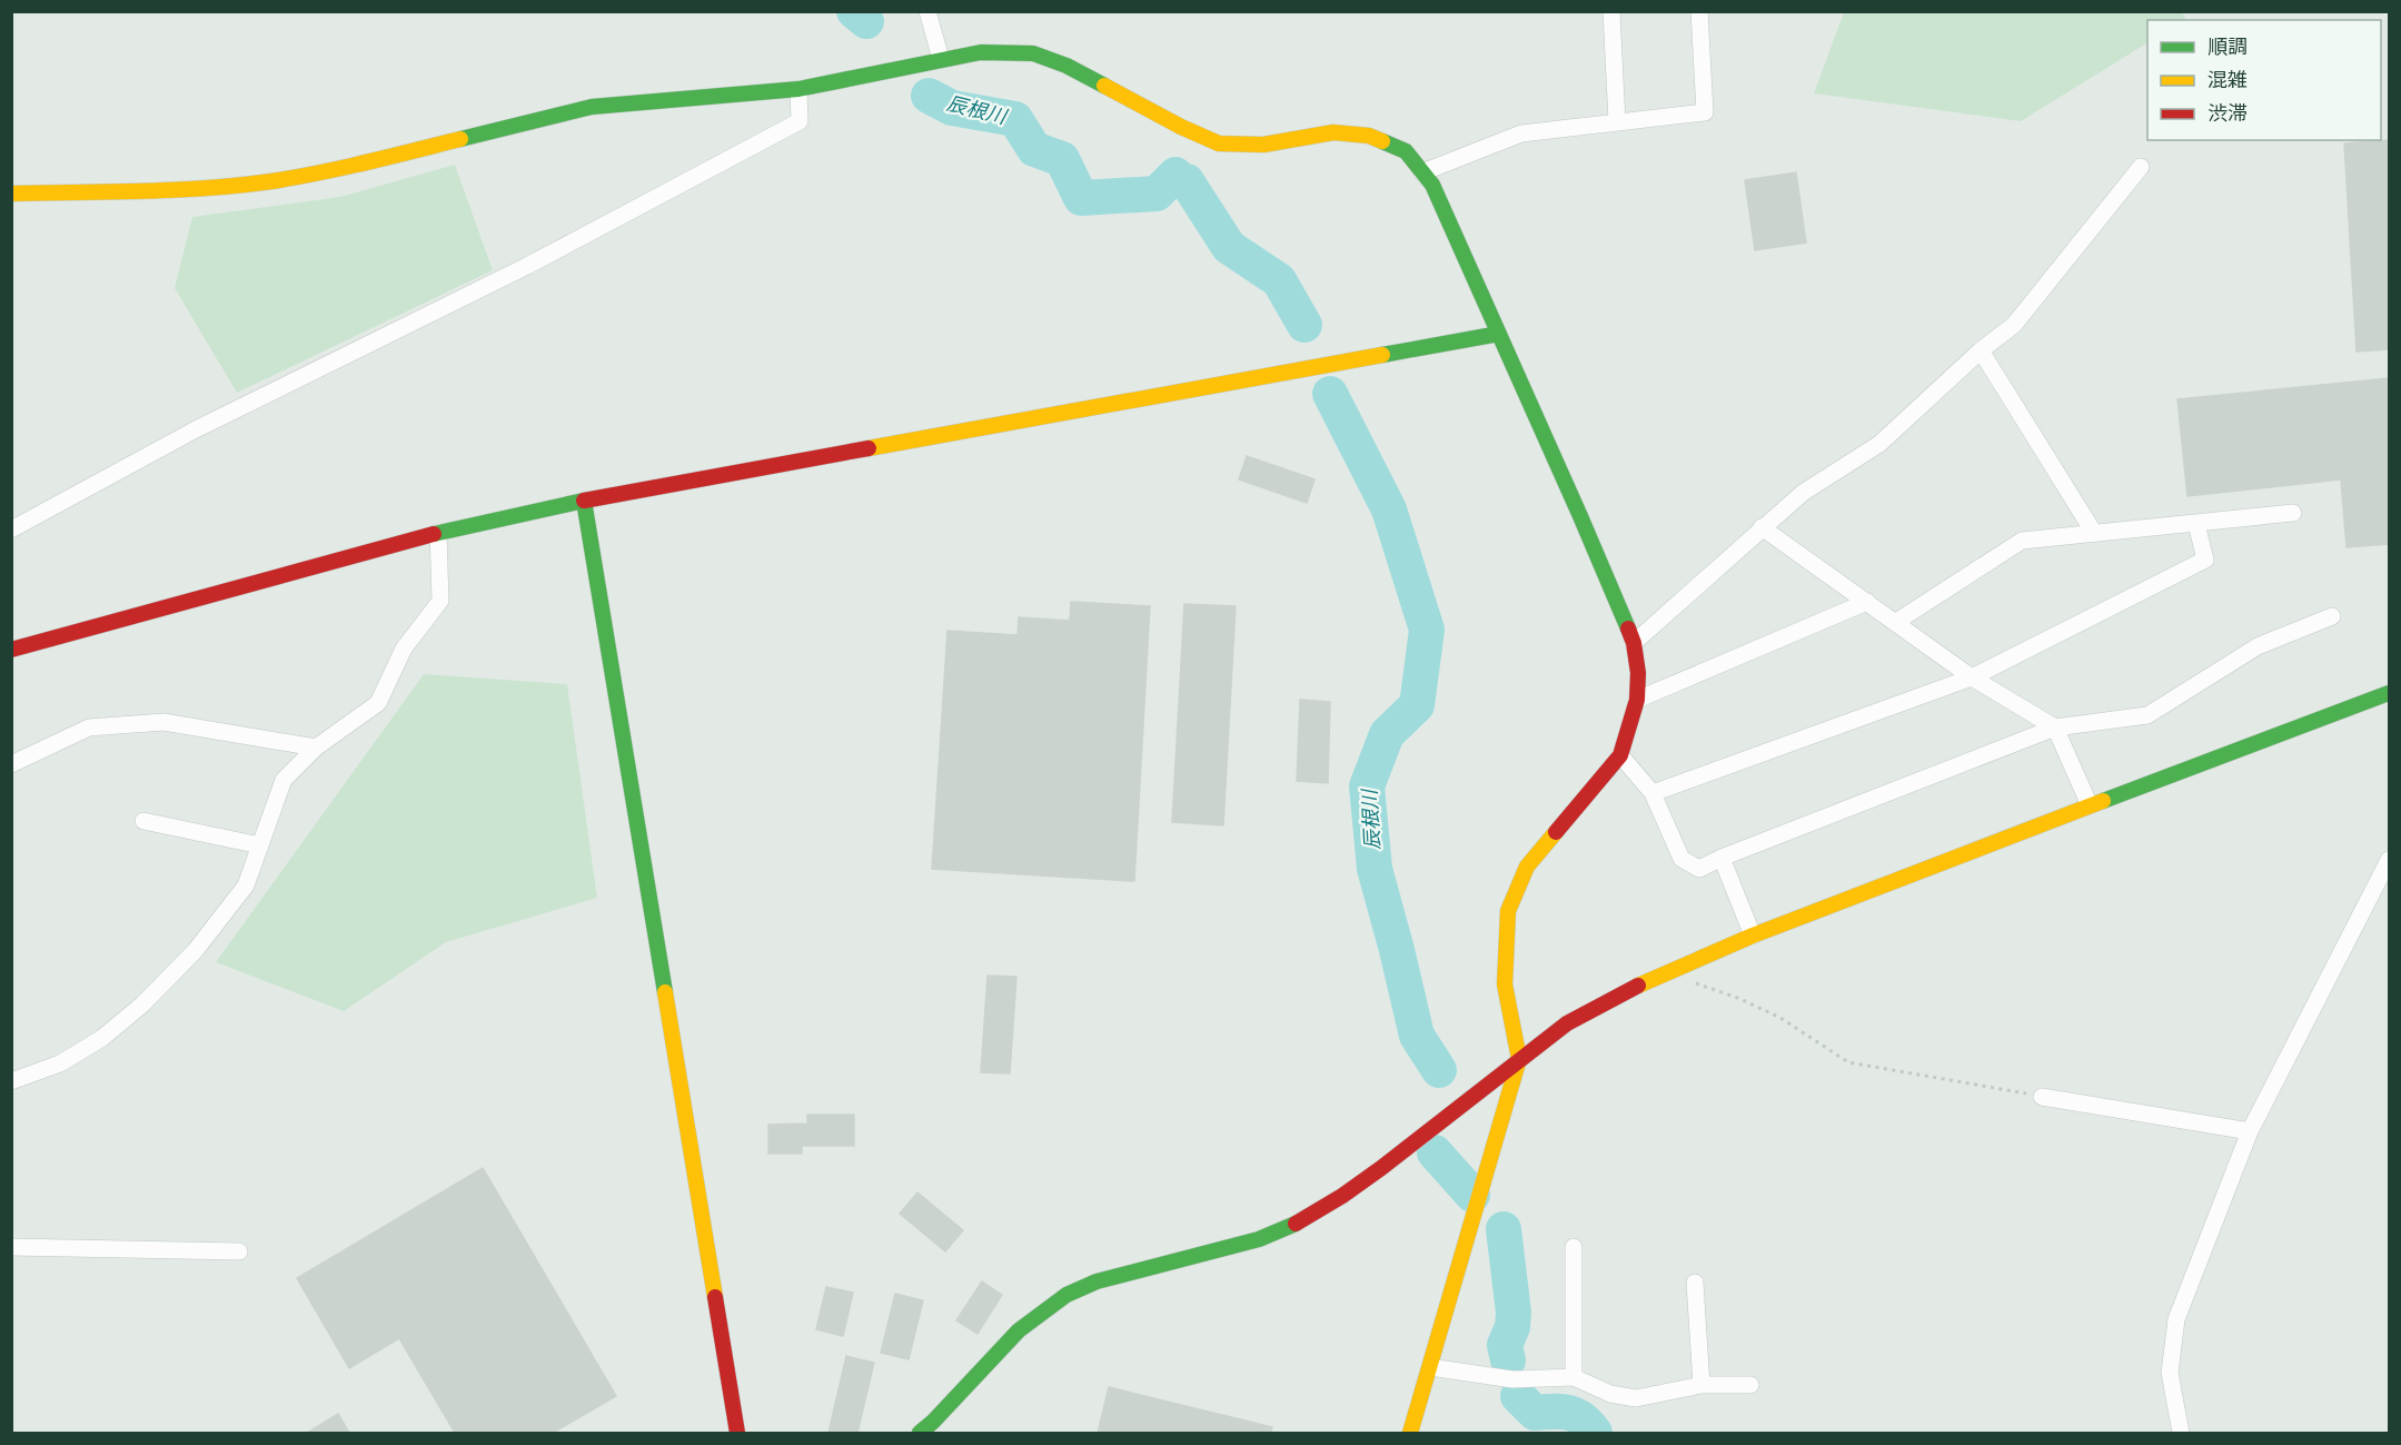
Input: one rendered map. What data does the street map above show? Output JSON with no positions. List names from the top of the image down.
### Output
{
  "water": ["辰根川"],
  "legend": ["順調", "混雑", "渋滞"]
}
